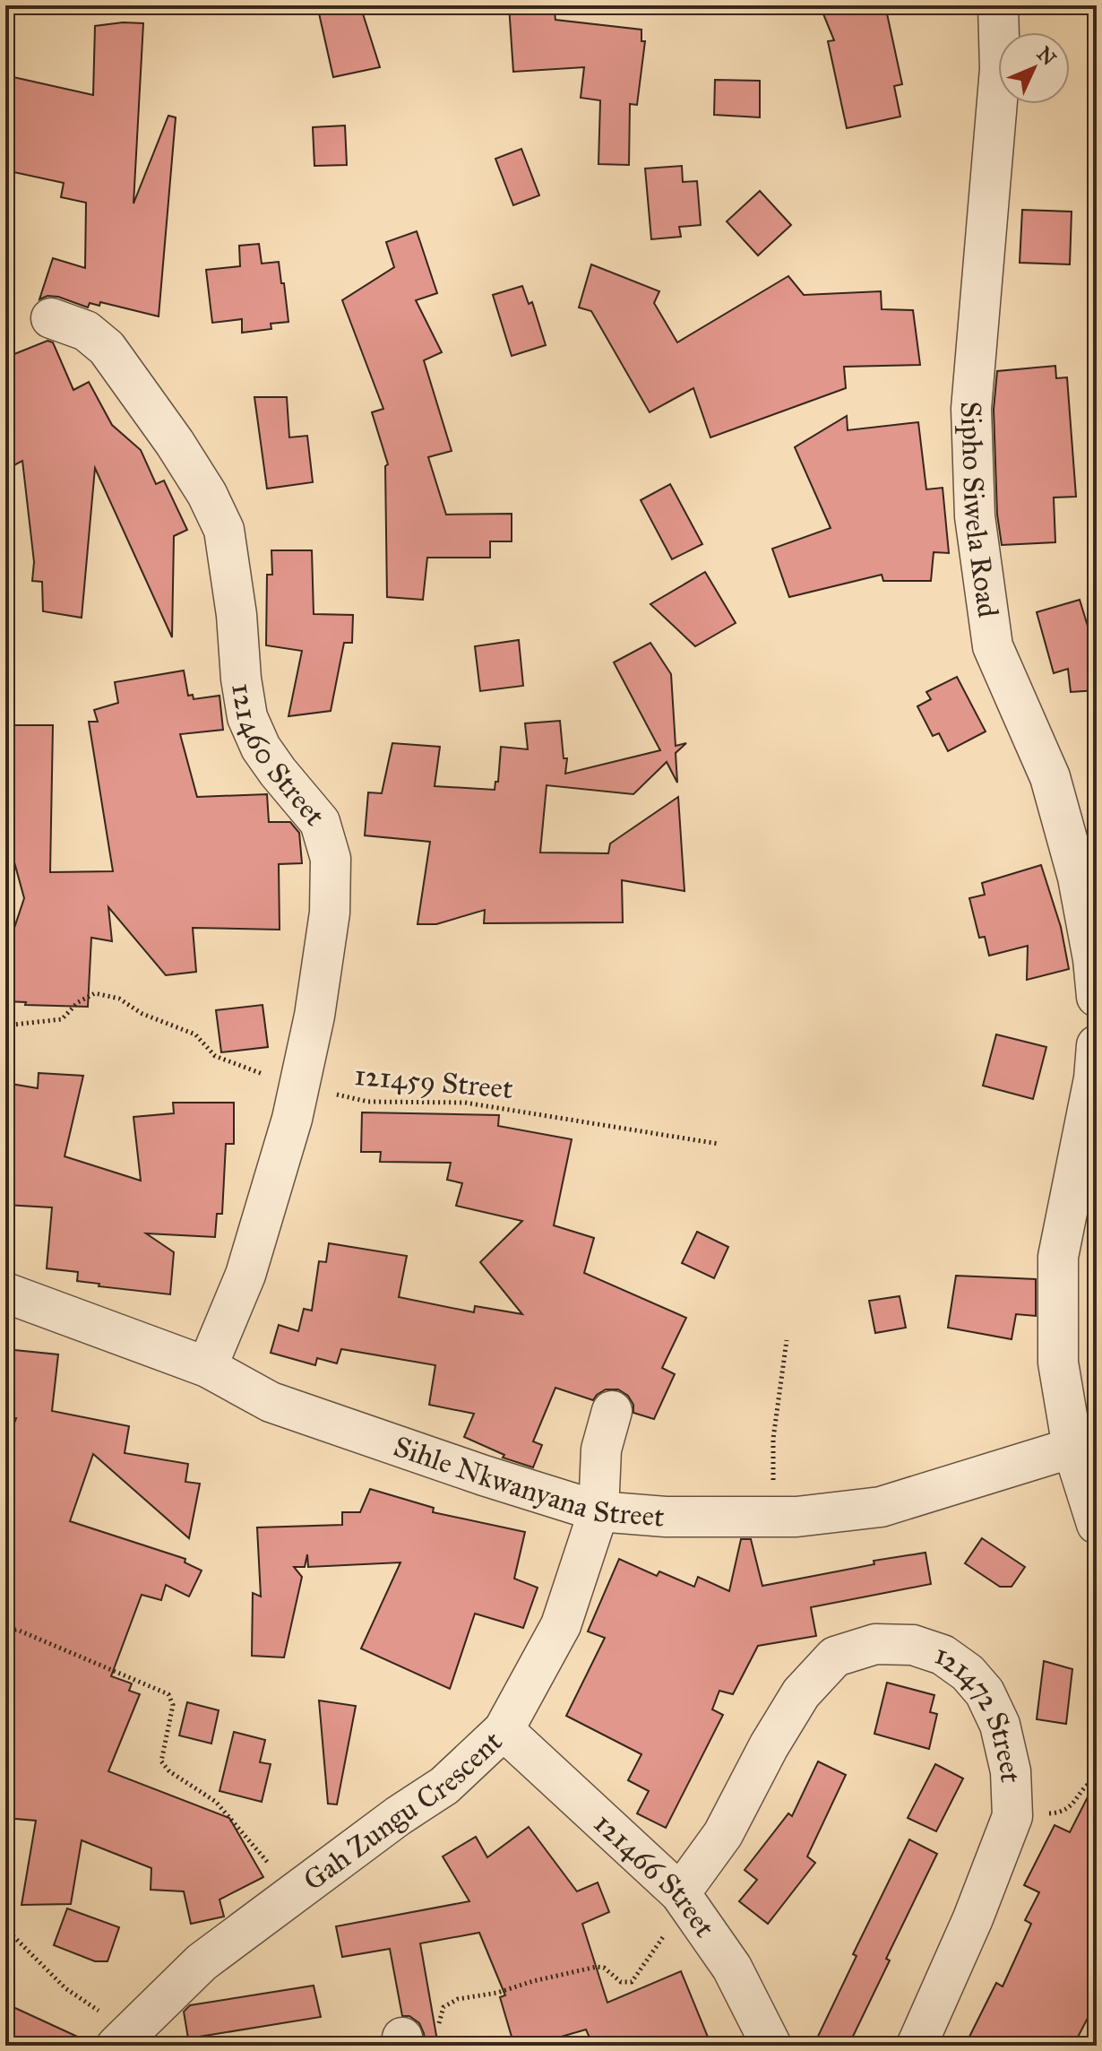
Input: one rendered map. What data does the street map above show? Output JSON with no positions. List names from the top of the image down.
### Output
{
  "streets": {
    "street": [
      "Sipho Siwela Road",
      "121460 Street",
      "Sihle Nkwanyana Street",
      "121472 Street",
      "Gah Zungu Crescent",
      "121466 Street"
    ],
    "path": ["121459 Street"]
  },
  "crossings": [
    ["121460 Street", "121459 Street"],
    ["121460 Street", "Sihle Nkwanyana Street"],
    ["Sihle Nkwanyana Street", "Gah Zungu Crescent"],
    ["121472 Street", "121466 Street"],
    ["Gah Zungu Crescent", "121466 Street"]
  ],
  "north": "top right"
}
